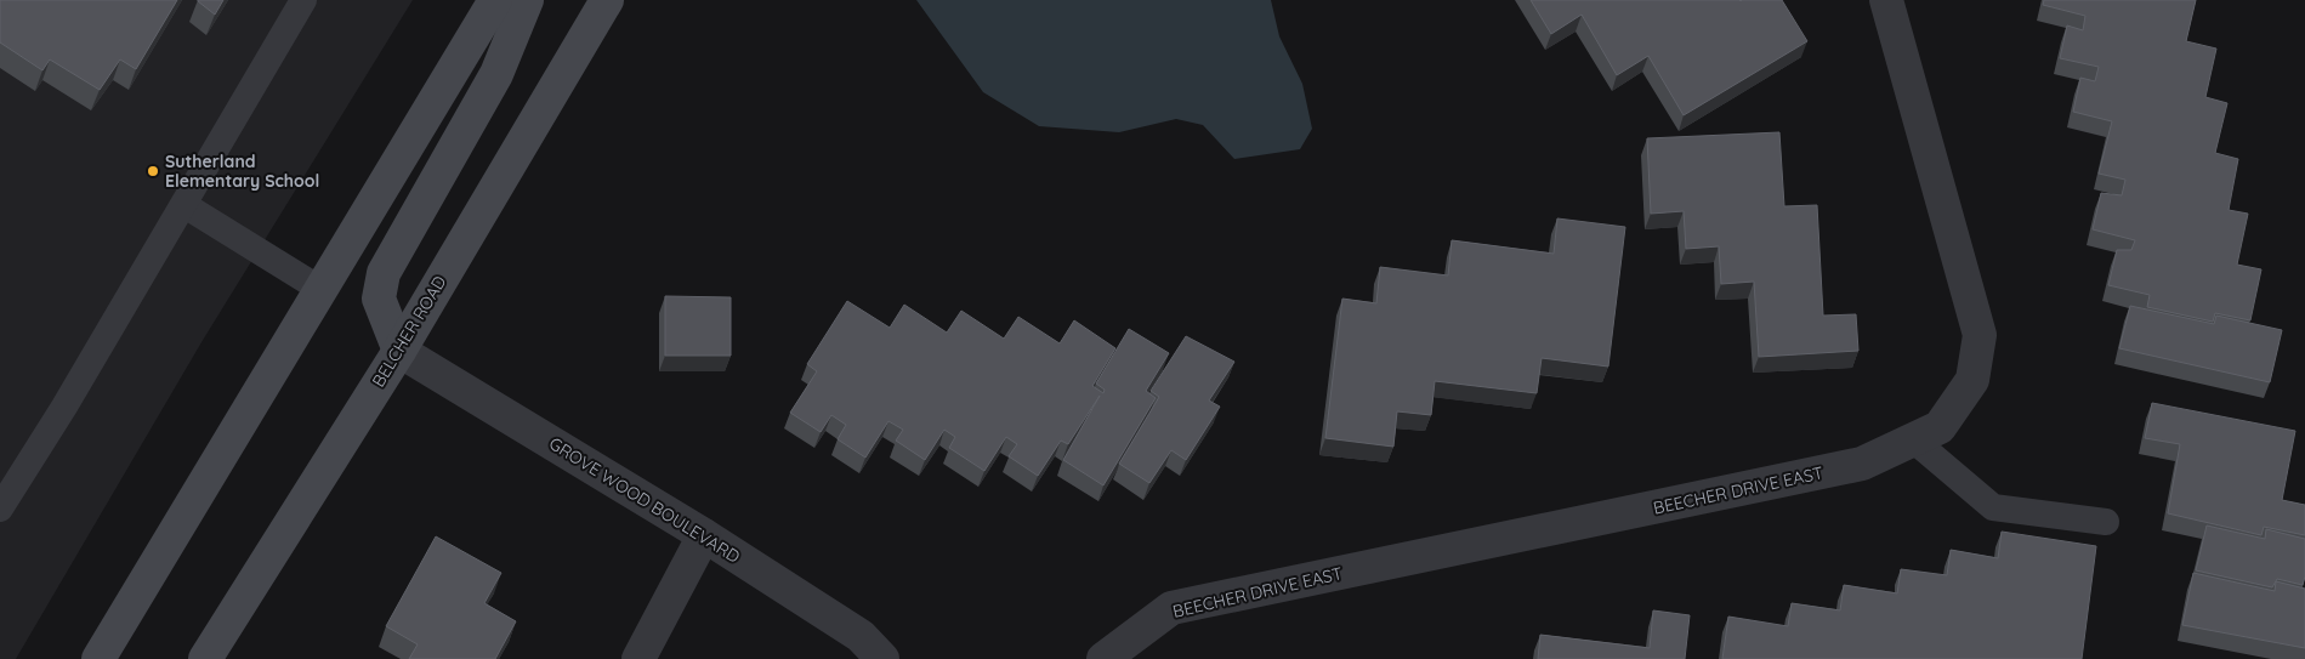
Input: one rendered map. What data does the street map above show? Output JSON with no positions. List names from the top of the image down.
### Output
{
  "streets": {
    "main road": ["BELCHER ROAD"],
    "street": ["BEECHER DRIVE EAST", "GROVE WOOD BOULEVARD"]
  },
  "crossings": [
    ["BELCHER ROAD", "GROVE WOOD BOULEVARD"]
  ],
  "places": ["Sutherland Elementary School"]
}
